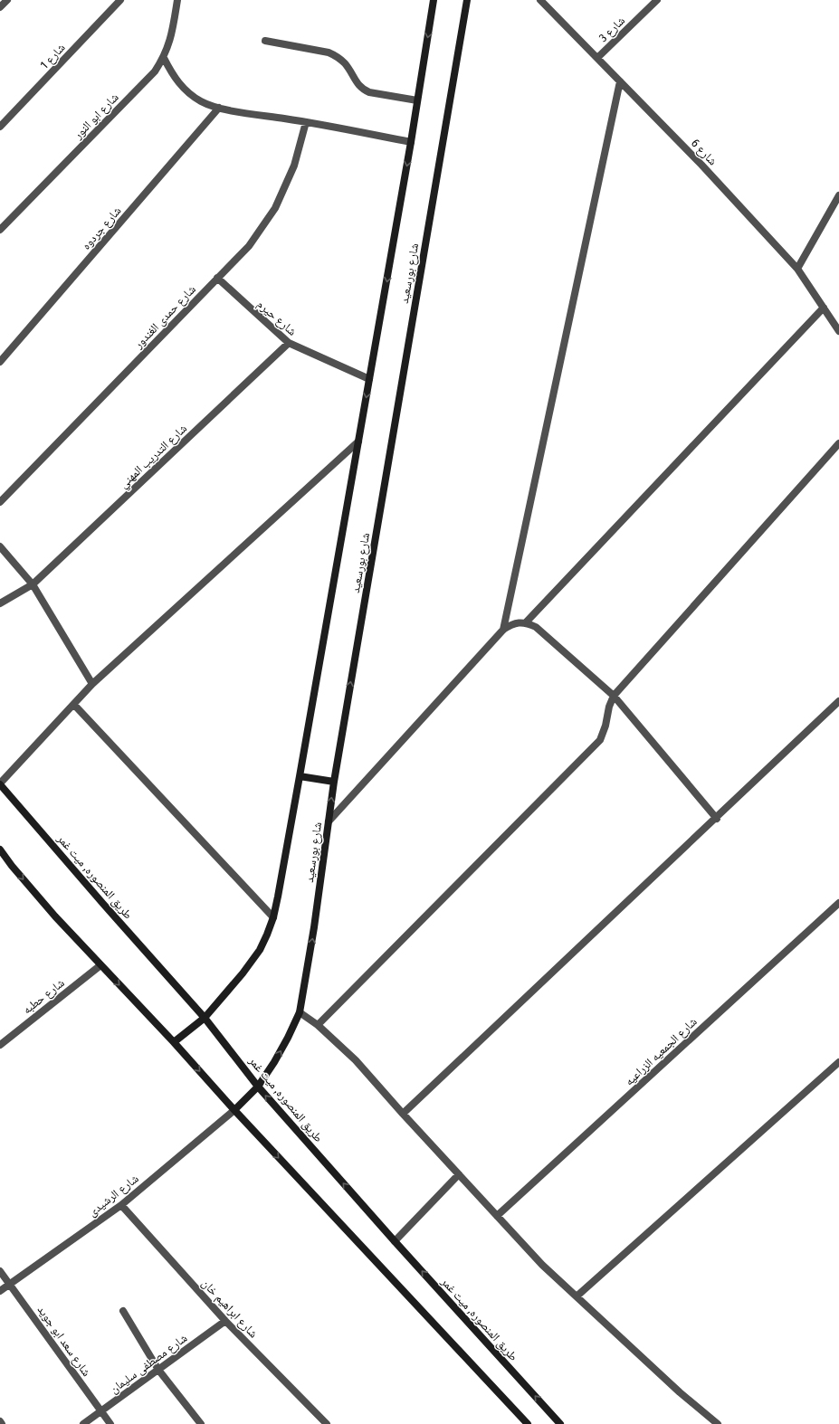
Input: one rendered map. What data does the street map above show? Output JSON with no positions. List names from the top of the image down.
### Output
{
  "streets": {
    "street": [
      "شارع 3",
      "شارع 1",
      "شارع ابو النور",
      "شارع 6",
      "شارع جردوه",
      "شارع بورسعيد",
      "شارع حمدى الغندور",
      "شارع حيرم",
      "شارع التدريب المهني",
      "طريق المنصوره, ميت غمر",
      "شارع حطبه",
      "شارع الجمعيه الزراعيه",
      "شارع الرشيدى",
      "شارع ابراهيم خان",
      "شارع سعد ابو جويد",
      "شارع مصطفى سليمان"
    ]
  },
  "crossings": [
    ["شارع 3", "شارع 6"],
    ["شارع بورسعيد", "شارع حيرم"],
    ["شارع بورسعيد", "طريق المنصوره, ميت غمر"],
    ["شارع بورسعيد", "شارع الرشيدى"],
    ["شارع حمدى الغندور", "شارع حيرم"],
    ["شارع حيرم", "شارع التدريب المهني"],
    ["شارع الرشيدى", "شارع ابراهيم خان"],
    ["شارع الرشيدى", "شارع سعد ابو جويد"],
    ["شارع ابراهيم خان", "شارع مصطفى سليمان"],
    ["شارع سعد ابو جويد", "شارع مصطفى سليمان"]
  ]
}
